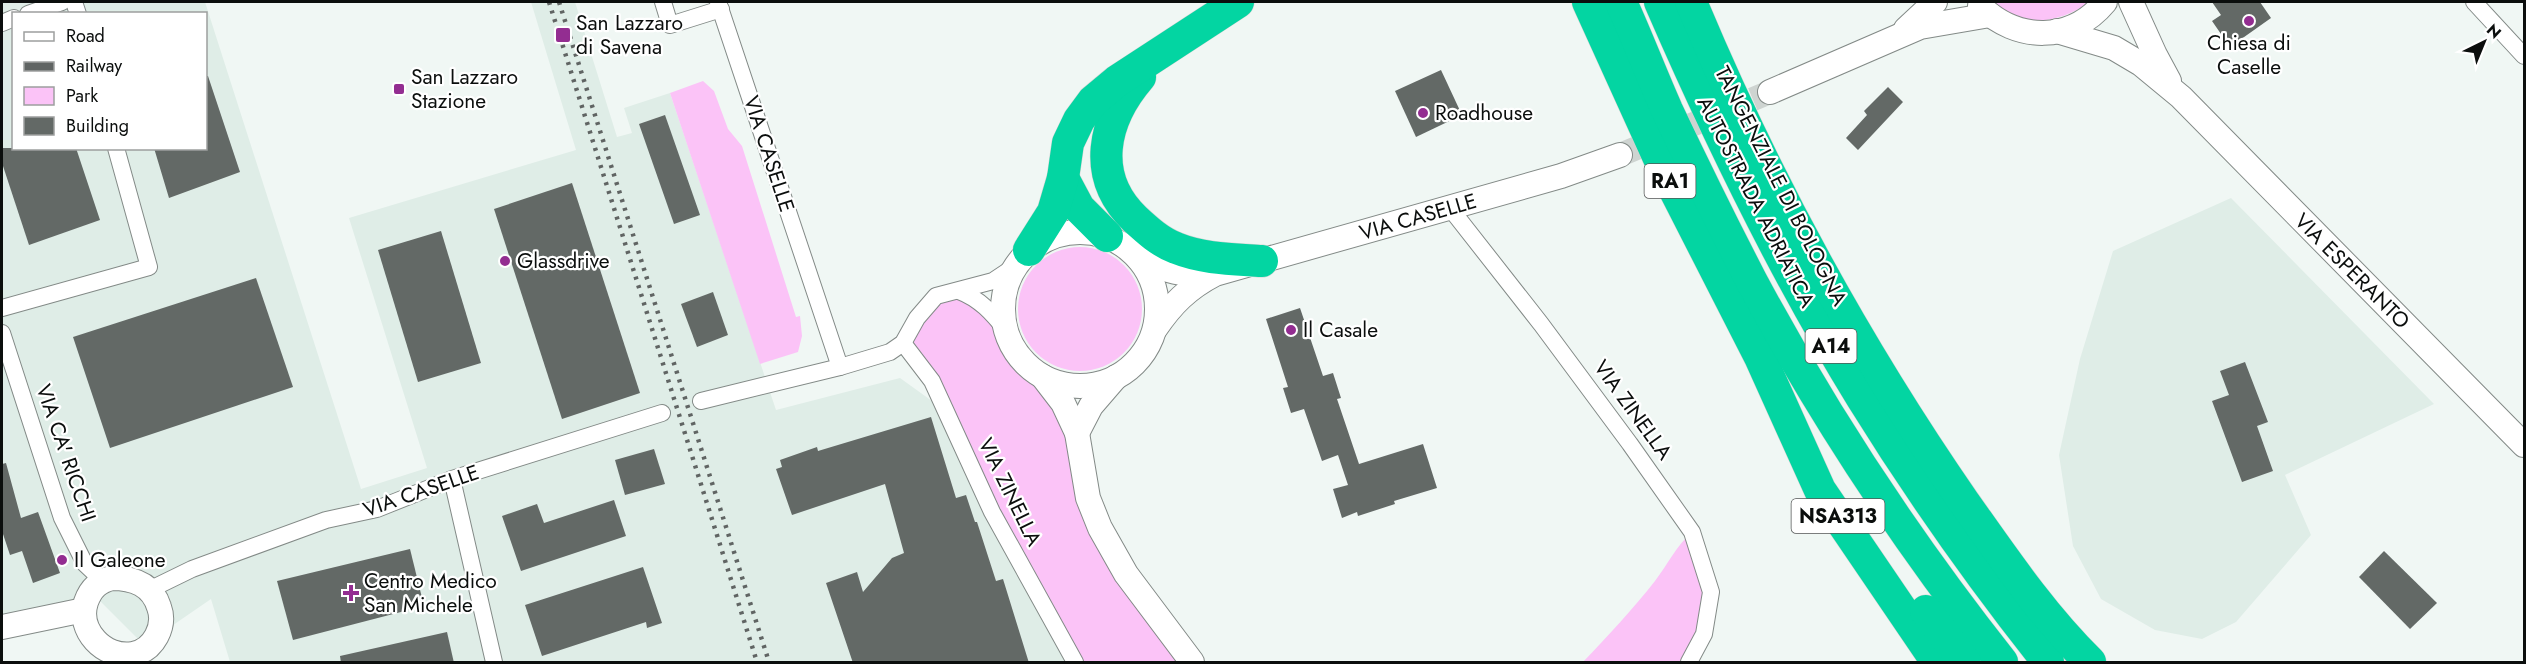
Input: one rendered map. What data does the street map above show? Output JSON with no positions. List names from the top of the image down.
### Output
{
  "streets": {
    "highway": [
      "RA1",
      "TANGENZIALE DI BOLOGNA",
      "AUTOSTRADA ADRIATICA",
      "A14",
      "NSA313"
    ],
    "main road": ["VIA CASELLE", "VIA ESPERANTO"],
    "street": ["VIA ZINELLA", "VIA CA' RICCHI"]
  },
  "crossings": [
    ["VIA CASELLE", "VIA ZINELLA"],
    ["VIA CASELLE", "VIA CA' RICCHI"],
    ["RA1", "NSA313"]
  ],
  "places": {
    "other": [
      "Chiesa di Caselle",
      "Roadhouse",
      "Glassdrive",
      "Il Casale",
      "Il Galeone"
    ],
    "transit": ["San Lazzaro di Savena", "San Lazzaro Stazione"],
    "health": ["Centro Medico San Michele"]
  },
  "legend": [
    "Road",
    "Railway",
    "Park",
    "Building"
  ],
  "north": "top right"
}
